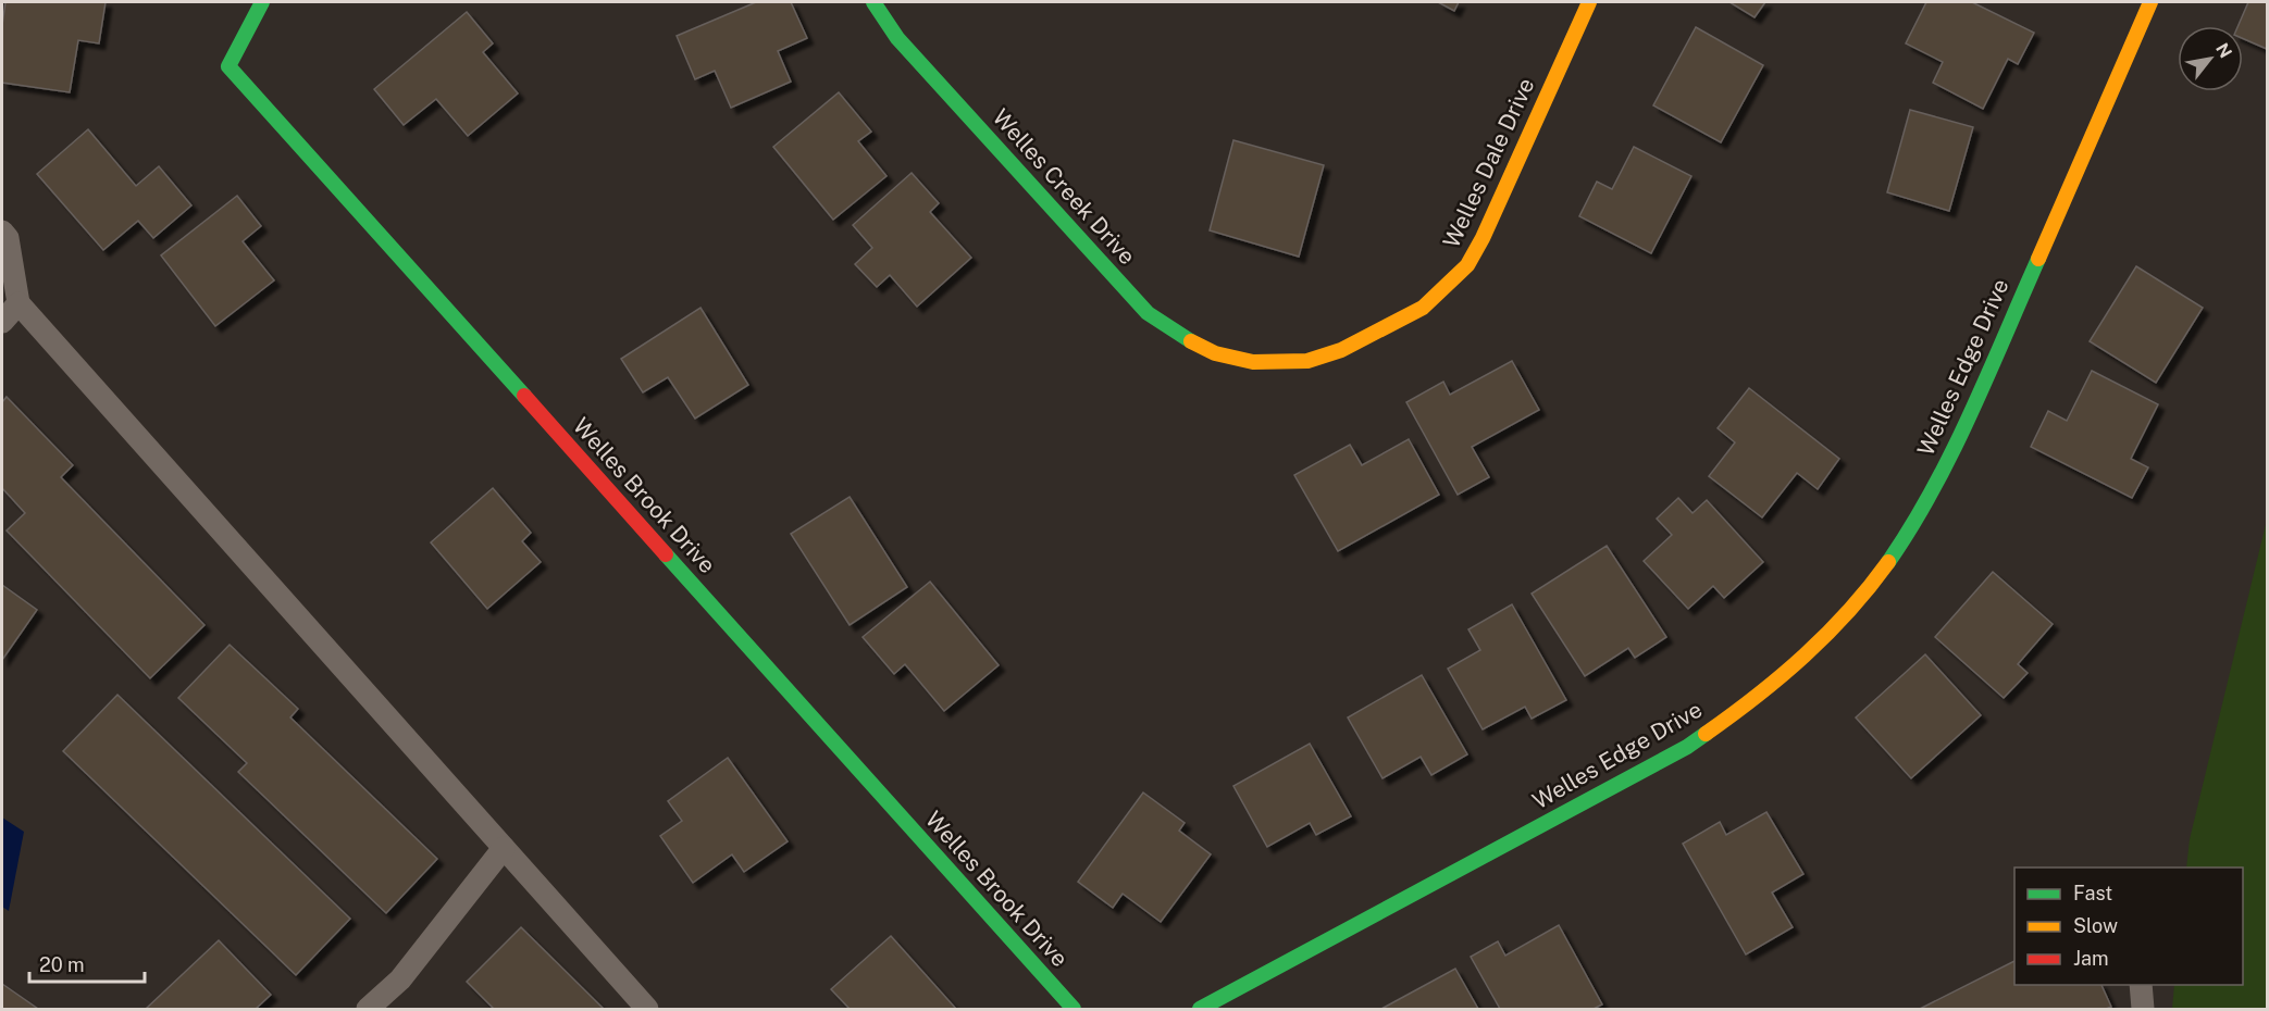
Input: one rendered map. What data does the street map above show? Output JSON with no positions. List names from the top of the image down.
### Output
{
  "streets": {
    "street": [
      "Welles Dale Drive",
      "Welles Creek Drive",
      "Welles Edge Drive",
      "Welles Brook Drive"
    ]
  },
  "crossings": [
    ["Welles Dale Drive", "Welles Creek Drive"]
  ],
  "legend": ["Fast", "Slow", "Jam"],
  "scale_bar": "20 m",
  "north": "top right"
}
